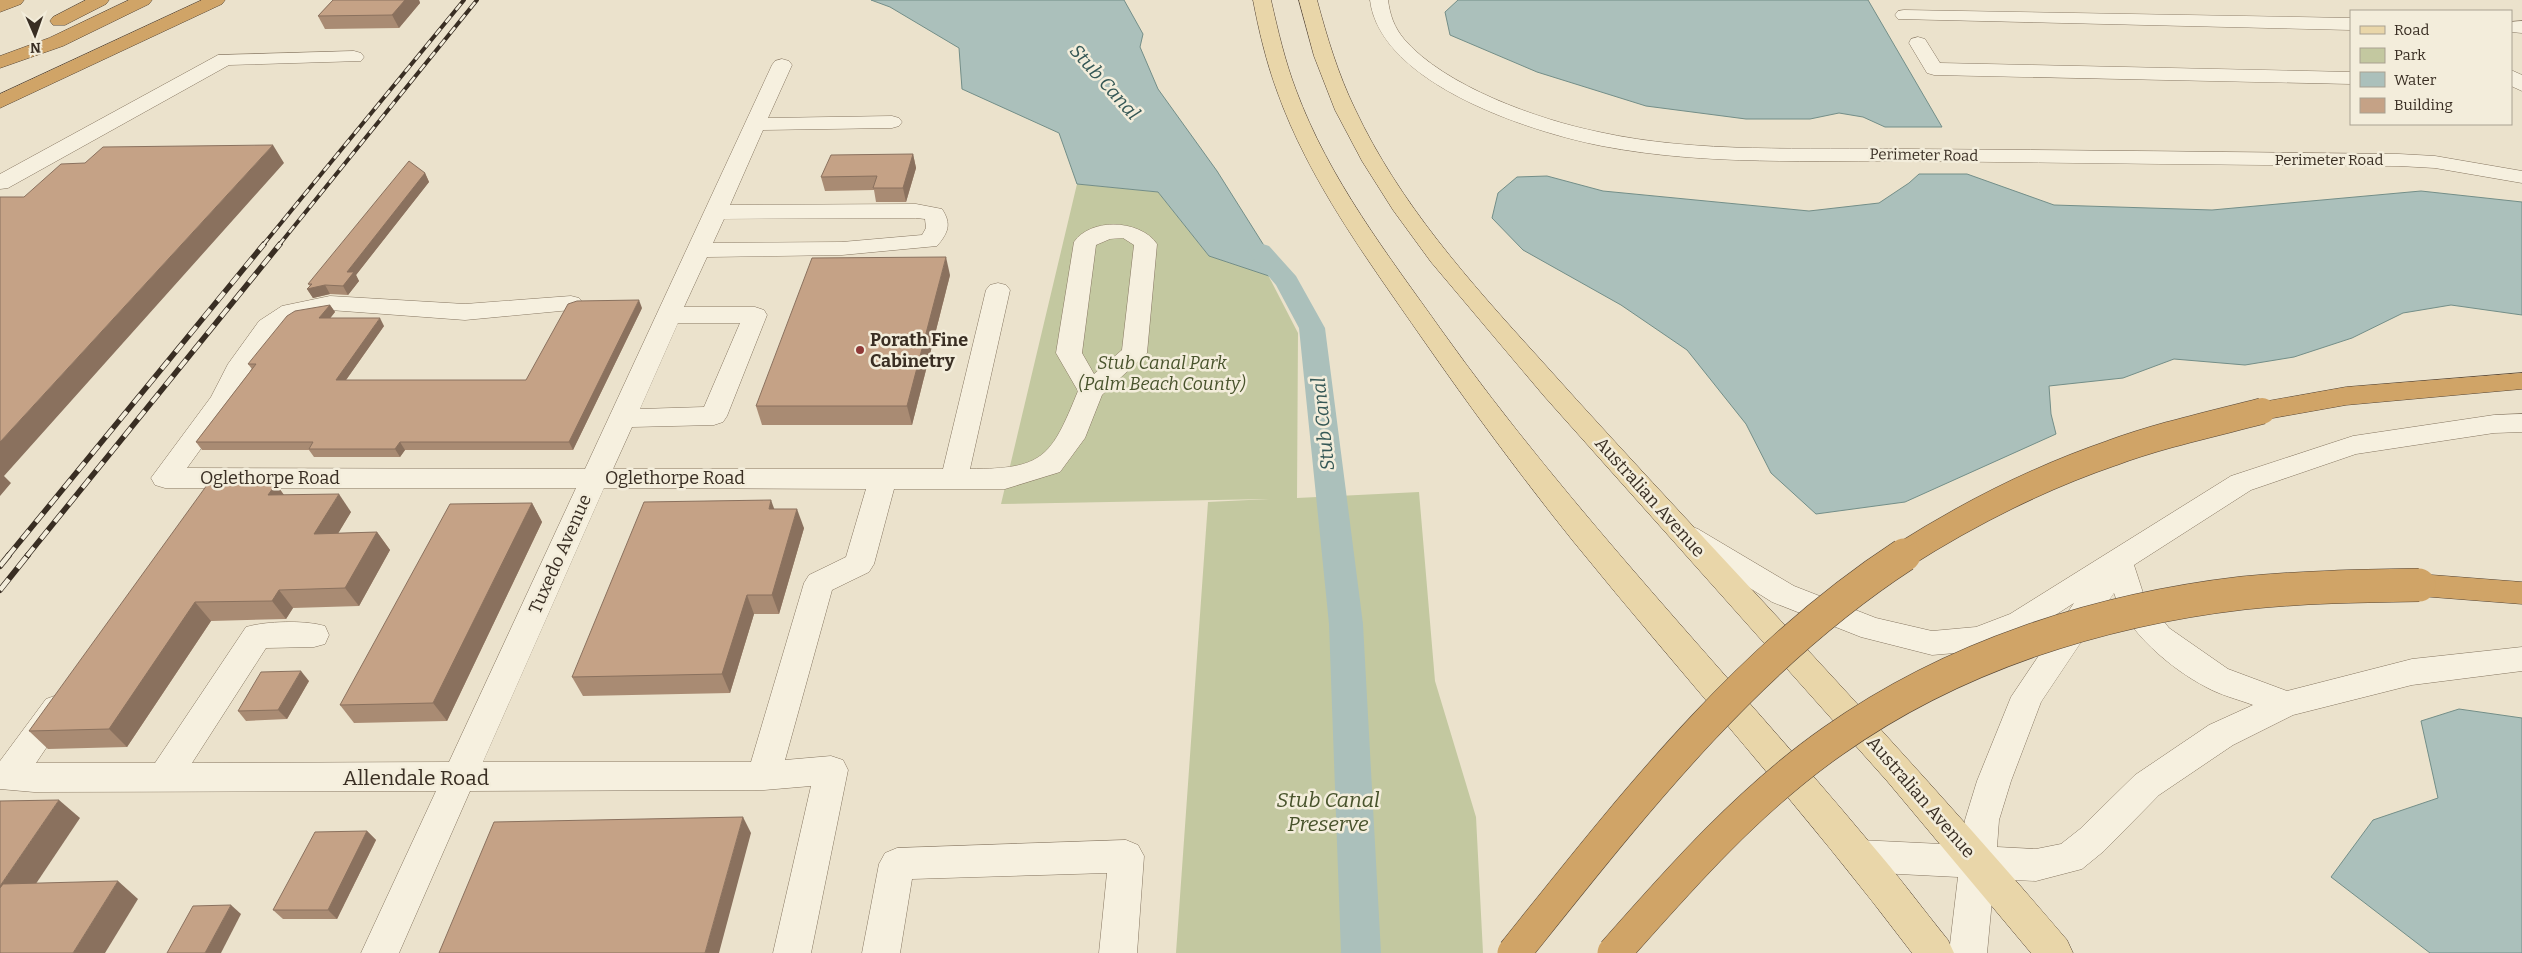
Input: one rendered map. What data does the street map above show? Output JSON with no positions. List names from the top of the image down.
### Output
{
  "streets": {
    "main road": ["Australian Avenue"],
    "street": [
      "Perimeter Road",
      "Oglethorpe Road",
      "Tuxedo Avenue",
      "Allendale Road"
    ]
  },
  "crossings": [
    ["Oglethorpe Road", "Tuxedo Avenue"],
    ["Tuxedo Avenue", "Allendale Road"]
  ],
  "water": ["Stub Canal"],
  "parks": ["Stub Canal Park (Palm Beach County)", "Stub Canal Preserve"],
  "places": ["Porath Fine Cabinetry"],
  "legend": [
    "Road",
    "Park",
    "Water",
    "Building"
  ],
  "north": "bottom"
}
